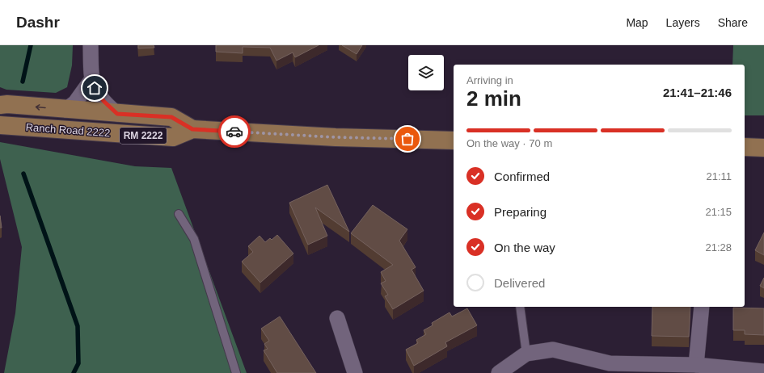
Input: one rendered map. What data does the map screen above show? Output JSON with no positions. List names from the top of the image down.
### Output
{
  "streets": {
    "main road": ["Ranch Road 2222", "RM 2222"]
  },
  "page": {
    "header": "Dashr",
    "nav": ["Map", "Layers", "Share"],
    "heading": ["2 min", "Arriving in", "21:41–21:46"],
    "bar": "On the way · 70 m",
    "list": [
      ["Confirmed", "21:11"],
      ["Preparing", "21:15"],
      ["On the way", "21:28"],
      "Delivered"
    ]
  }
}
